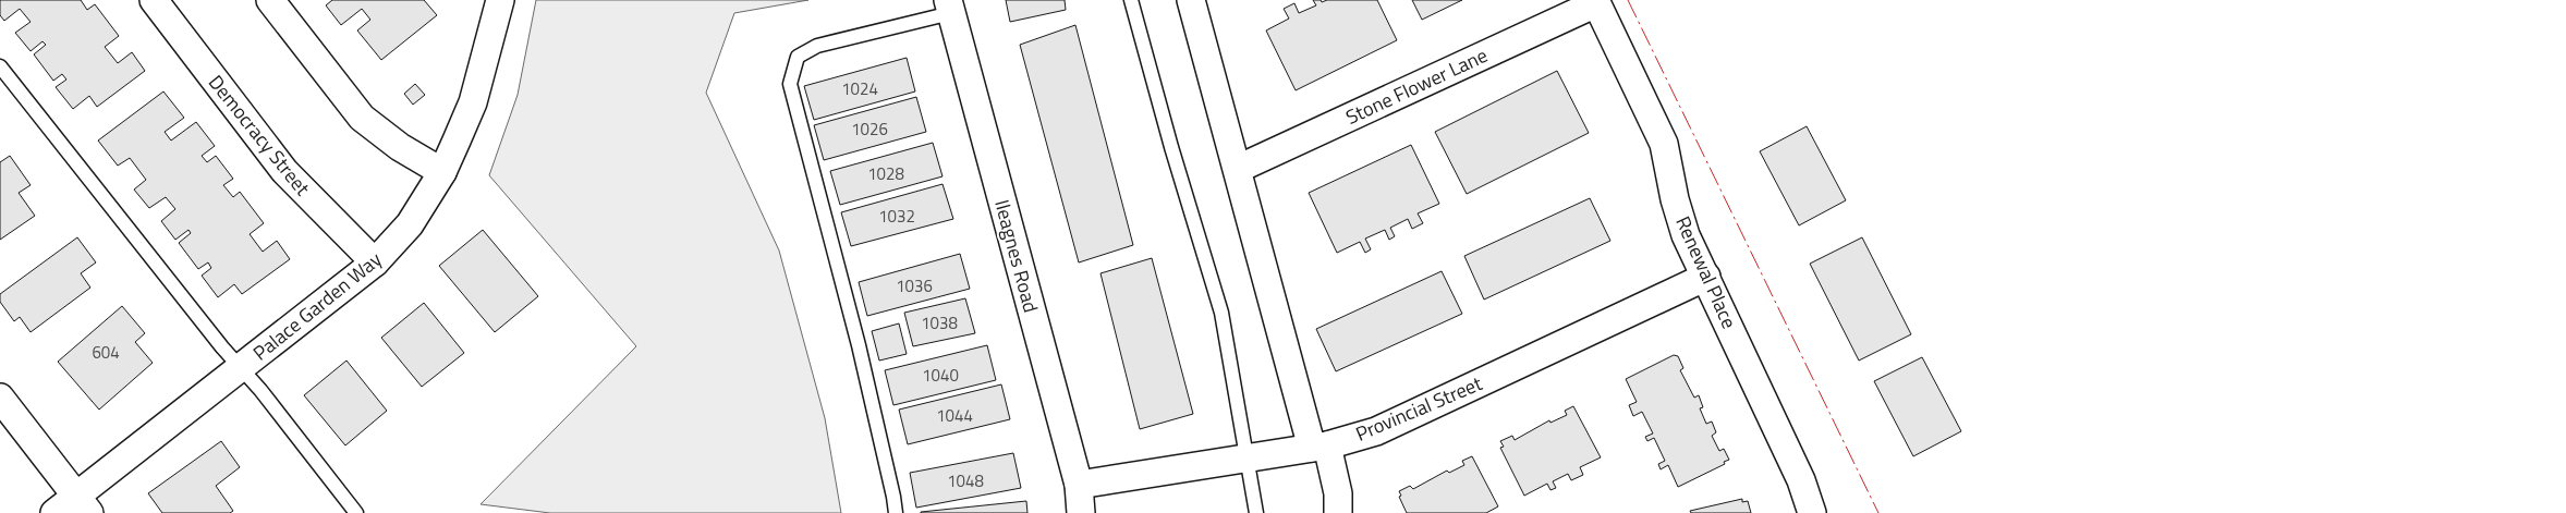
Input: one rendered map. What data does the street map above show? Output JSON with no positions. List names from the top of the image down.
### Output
{
  "streets": {
    "street": [
      "Stone Flower Lane",
      "Democracy Street",
      "Ileagnes Road",
      "Renewal Place",
      "Palace Garden Way",
      "Provincial Street"
    ]
  },
  "crossings": [
    ["Stone Flower Lane", "Renewal Place"],
    ["Democracy Street", "Palace Garden Way"],
    ["Ileagnes Road", "Provincial Street"],
    ["Renewal Place", "Provincial Street"]
  ],
  "house_numbers": [
    "1024",
    "1026",
    "1028",
    "1032",
    "1036",
    "1038",
    "604",
    "1040",
    "1044",
    "1048"
  ]
}
